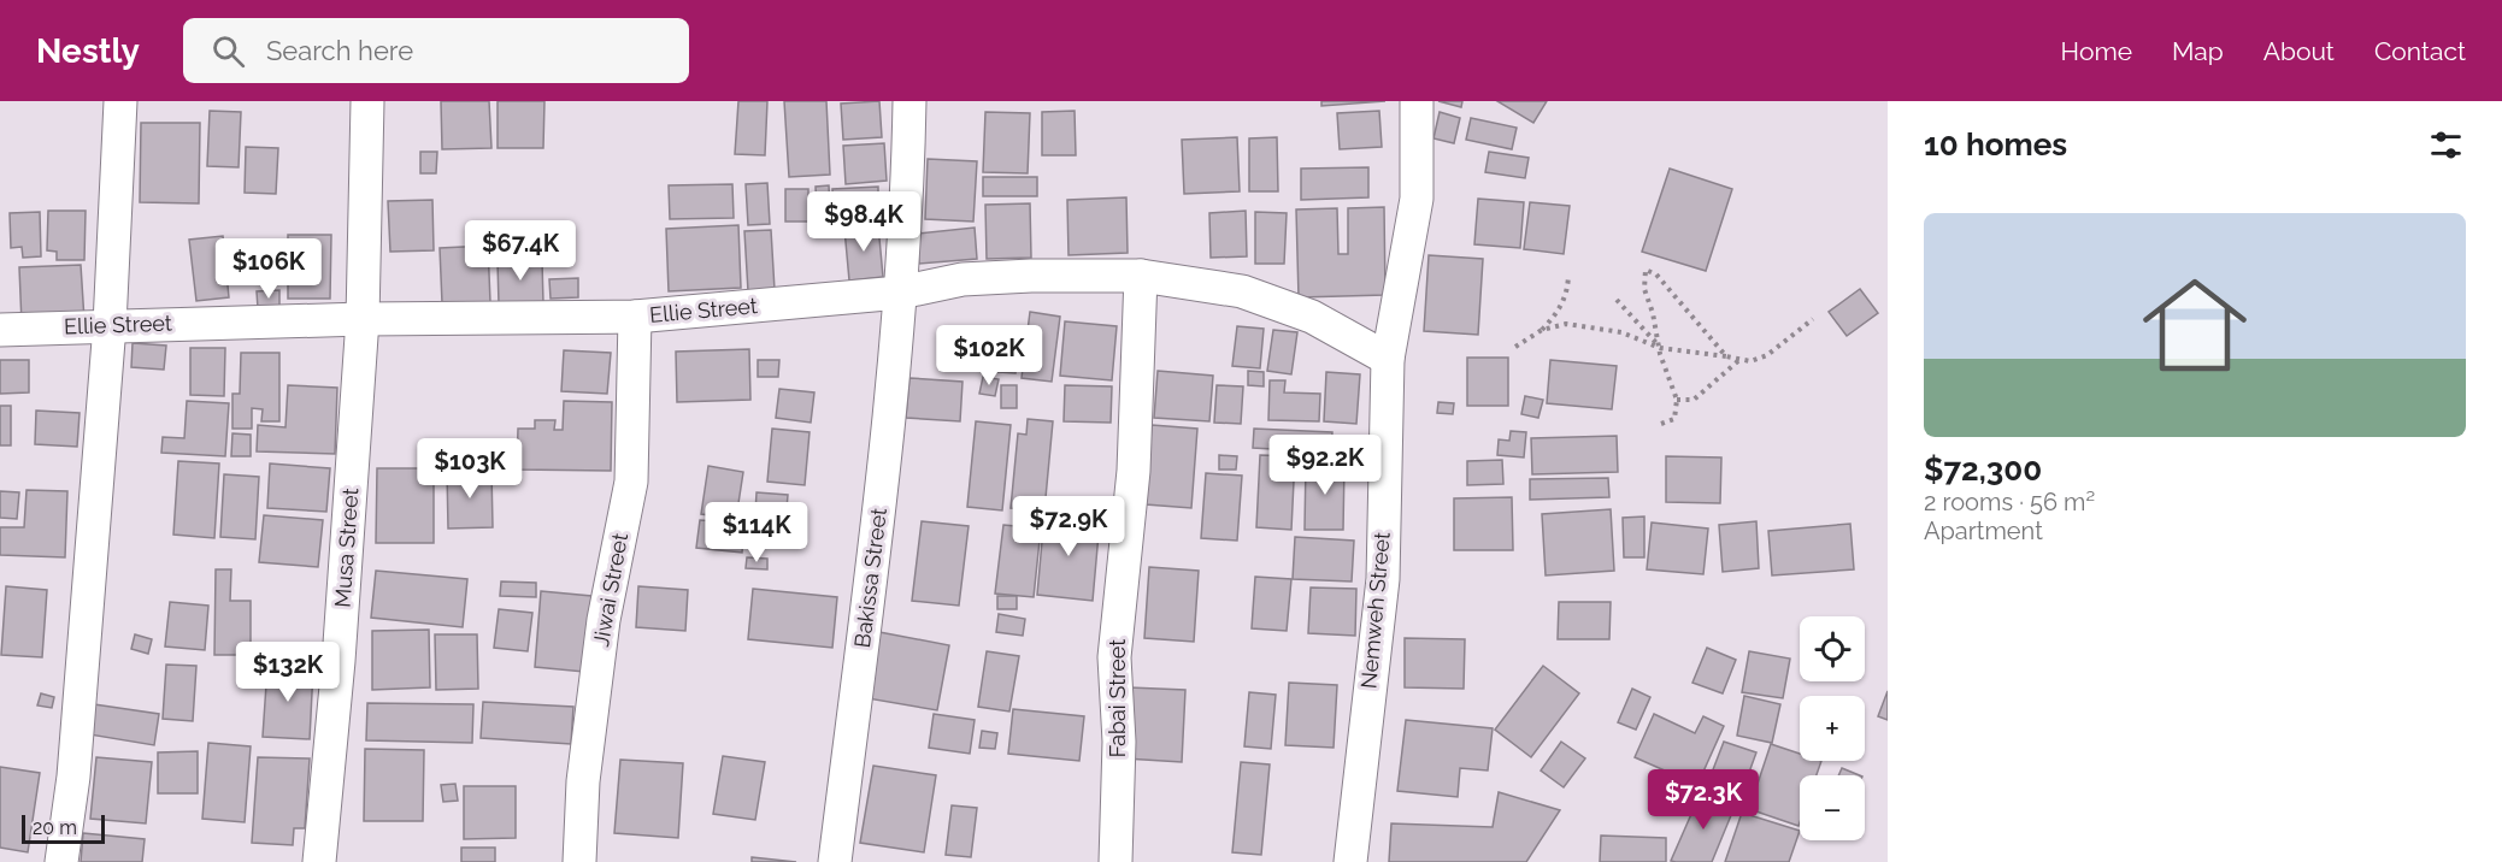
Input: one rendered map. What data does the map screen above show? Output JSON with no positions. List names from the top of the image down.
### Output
{
  "streets": {
    "street": [
      "Ellie Street",
      "Musa Street",
      "Bakissa Street",
      "Jiwai Street",
      "Nemweh Street",
      "Fabai Street"
    ]
  },
  "crossings": [
    ["Ellie Street", "Musa Street"],
    ["Ellie Street", "Bakissa Street"],
    ["Ellie Street", "Jiwai Street"],
    ["Ellie Street", "Nemweh Street"],
    ["Ellie Street", "Fabai Street"]
  ],
  "scale_bar": "20 m",
  "page": {
    "header": "Nestly",
    "search": "Search here",
    "nav": [
      "Home",
      "Map",
      "About",
      "Contact"
    ],
    "heading": "10 homes",
    "list": [
      {
        "name": "$72,300",
        "note": "2 rooms · 56 m² · Apartment"
      }
    ],
    "price": [
      "$98.4K",
      "$67.4K",
      "$106K",
      "$102K",
      "$92.2K",
      "$103K",
      "$72.9K",
      "$114K",
      "$132K",
      "$72.3K"
    ],
    "map_buttons": ["+", "−"],
    "scale": "20 m"
  }
}
